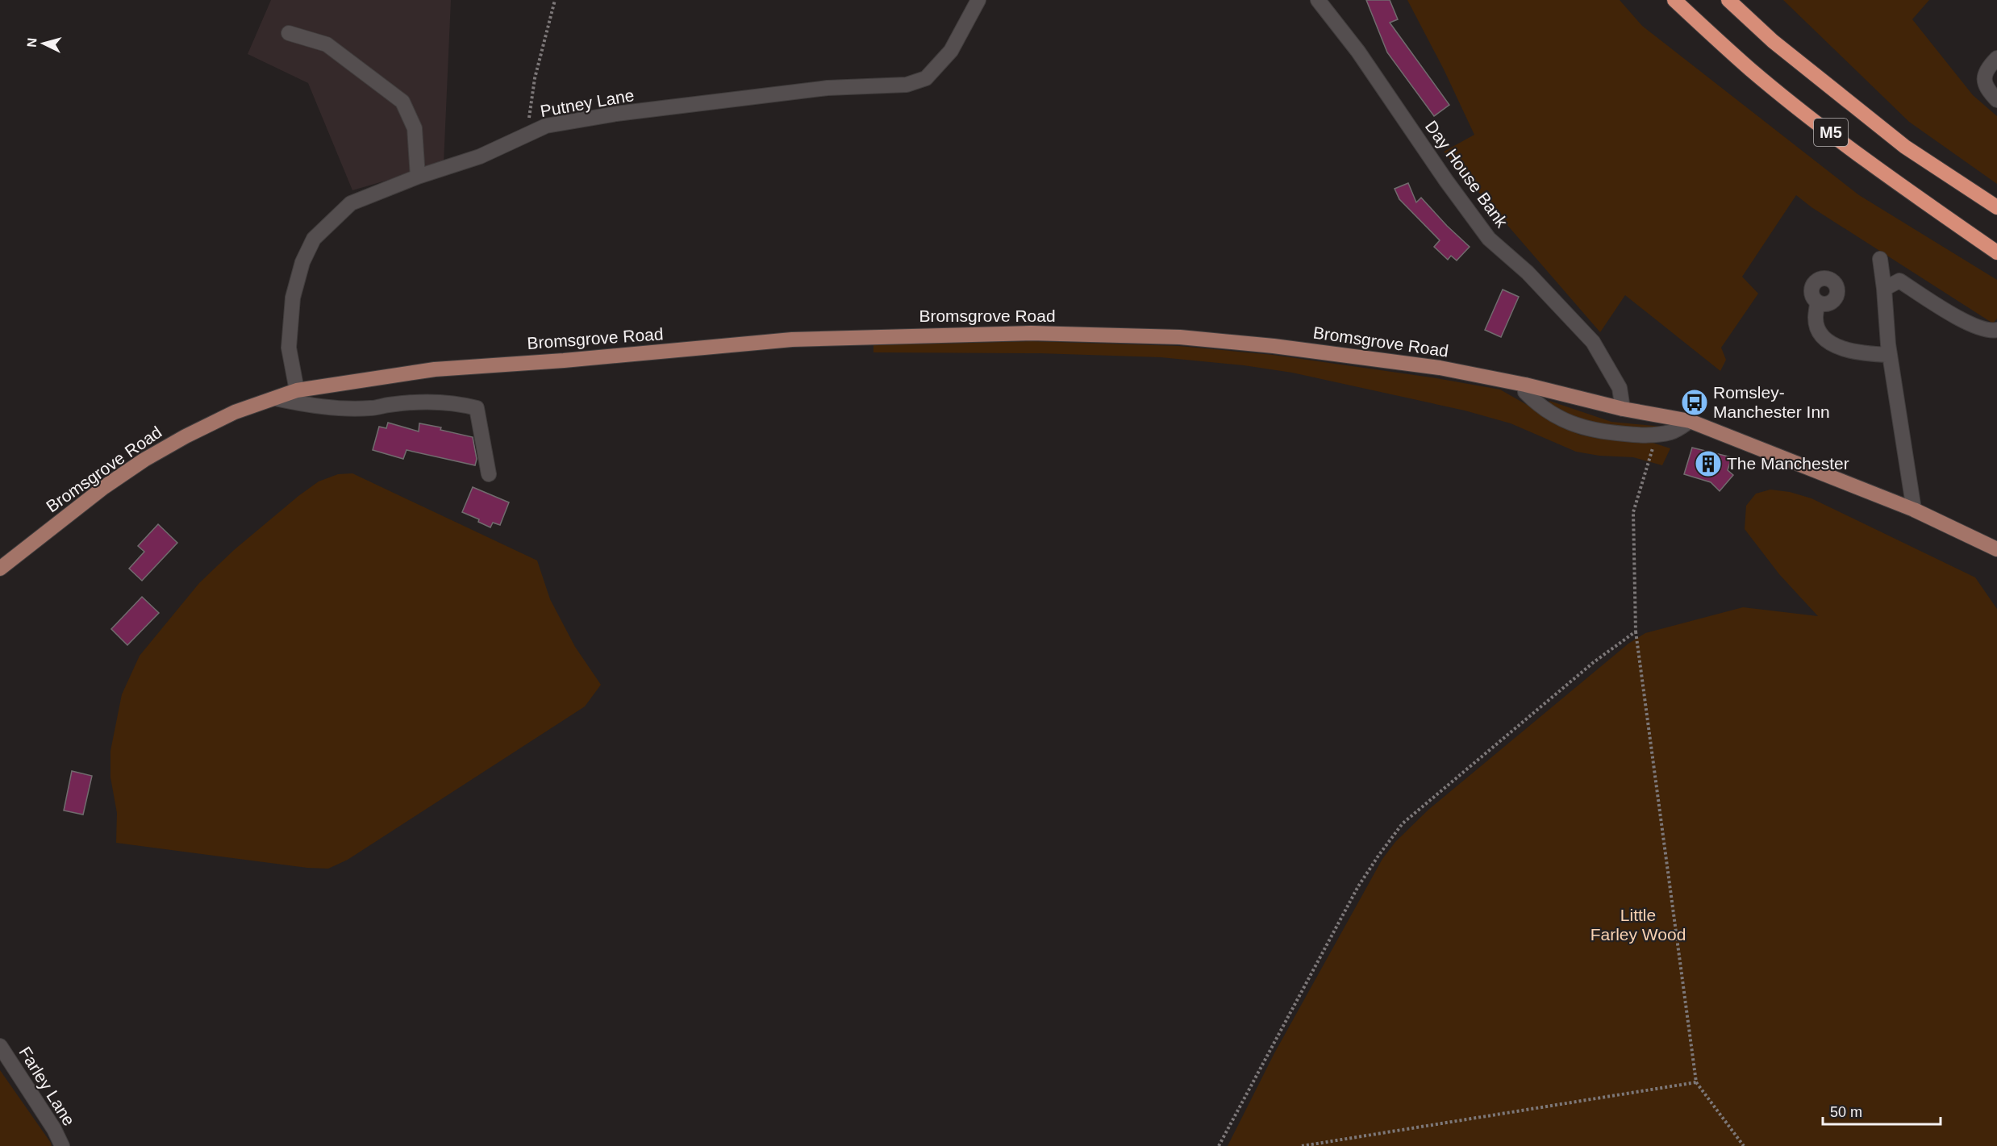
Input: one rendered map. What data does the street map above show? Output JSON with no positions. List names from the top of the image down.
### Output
{
  "streets": {
    "highway": ["M5"],
    "main road": ["Bromsgrove Road"],
    "street": ["Putney Lane", "Day House Bank", "Farley Lane"]
  },
  "crossings": [
    ["Putney Lane", "Bromsgrove Road"],
    ["Day House Bank", "Bromsgrove Road"]
  ],
  "parks": ["Little Farley Wood"],
  "places": {
    "bus stop": ["Romsley- Manchester Inn"],
    "building": ["The Manchester"]
  },
  "scale_bar": "50 m",
  "north": "left"
}
